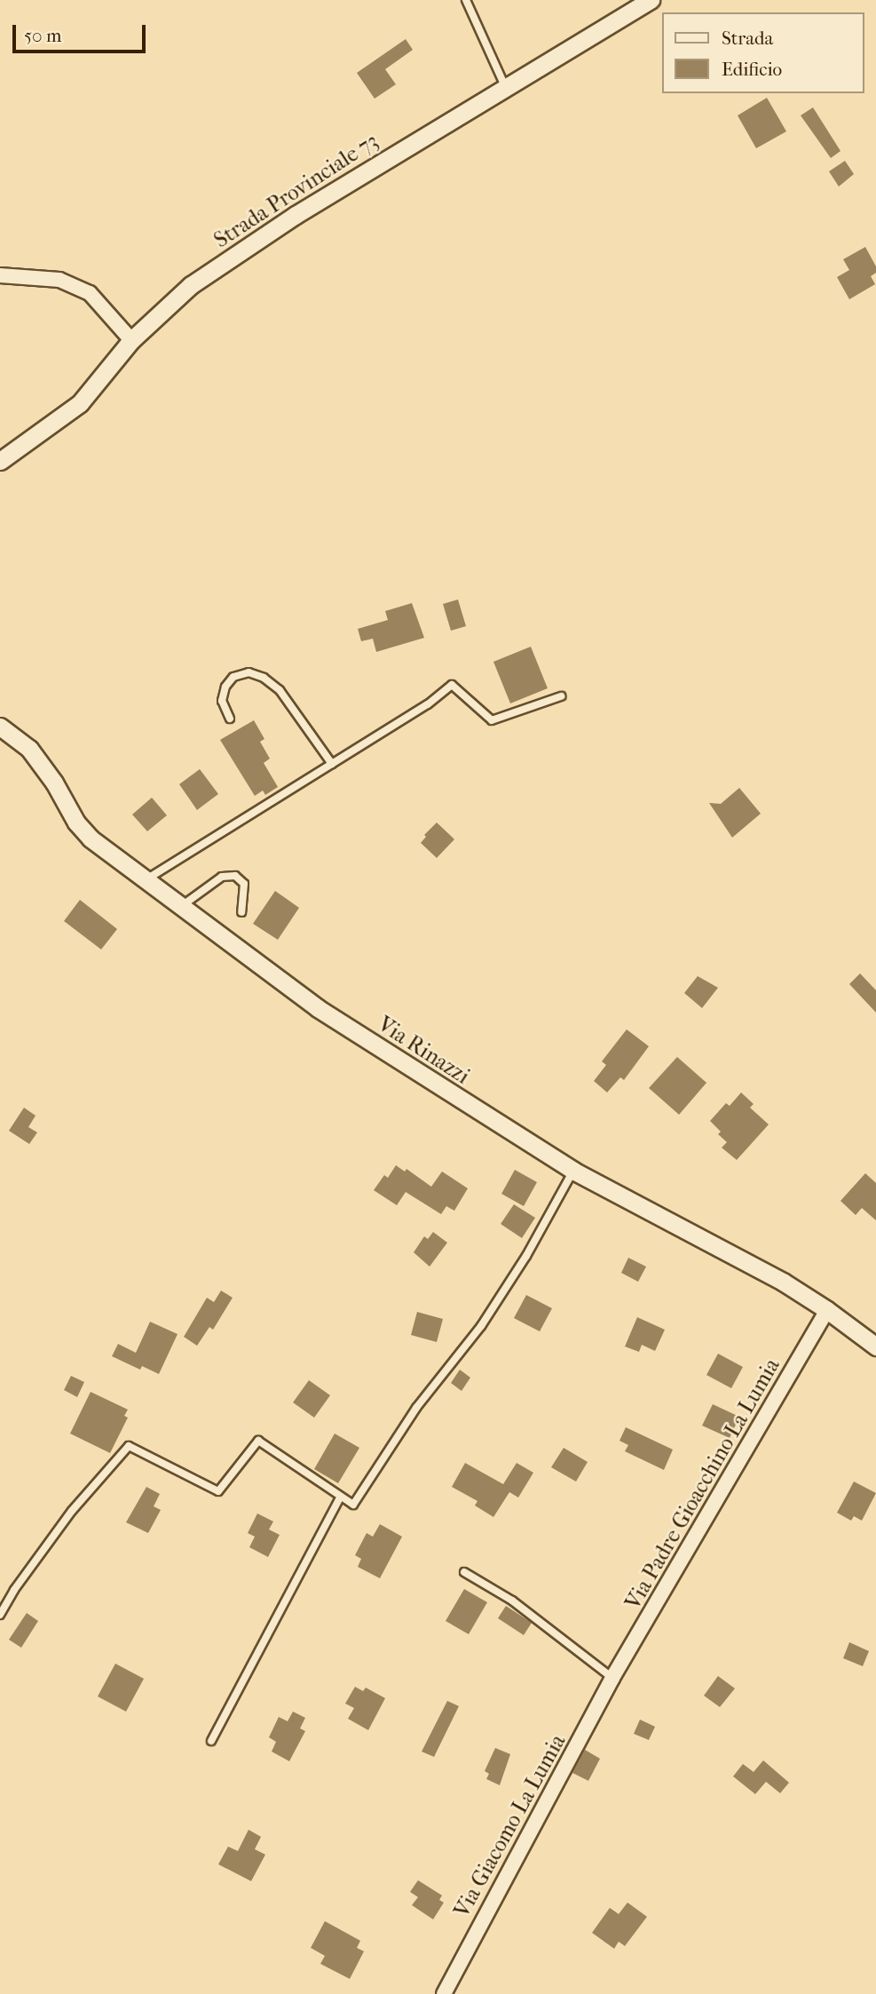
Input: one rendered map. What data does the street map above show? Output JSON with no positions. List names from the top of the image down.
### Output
{
  "streets": {
    "street": [
      "Strada Provinciale 73",
      "Via Rinazzi",
      "Via Padre Gioacchino La Lumia",
      "Via Giacomo La Lumia"
    ]
  },
  "crossings": [
    ["Via Rinazzi", "Via Padre Gioacchino La Lumia"],
    ["Via Padre Gioacchino La Lumia", "Via Giacomo La Lumia"]
  ],
  "legend": ["Strada", "Edificio"],
  "scale_bar": "50 m"
}
